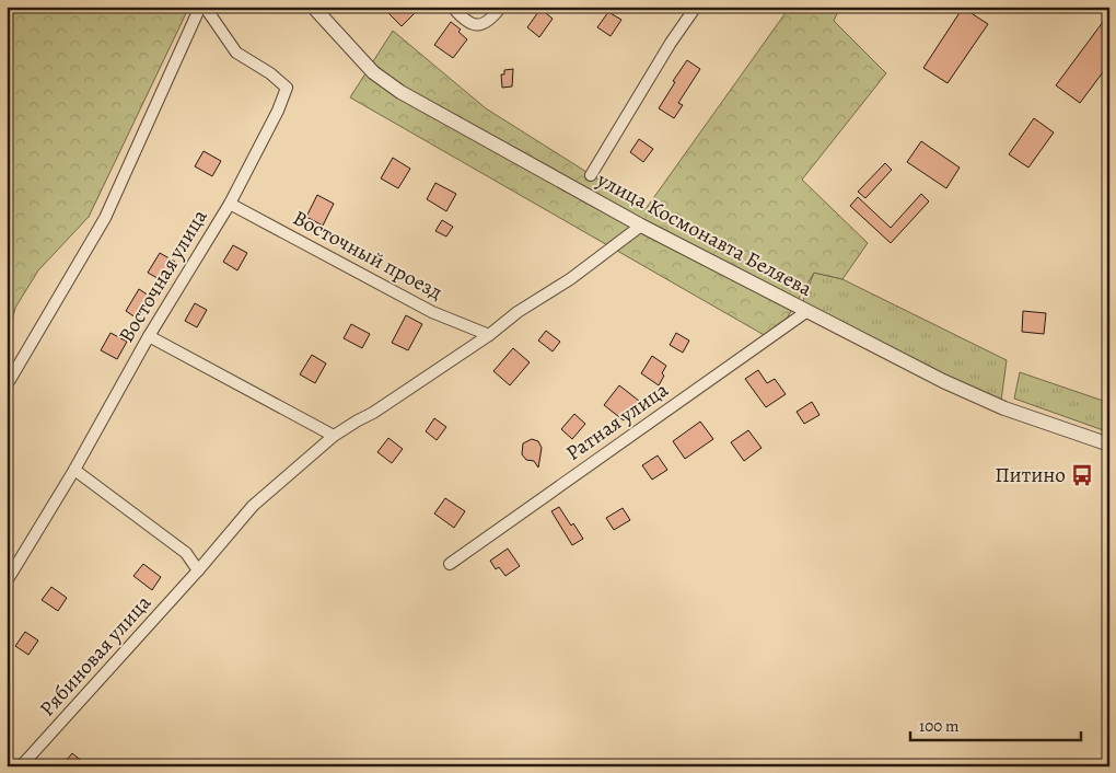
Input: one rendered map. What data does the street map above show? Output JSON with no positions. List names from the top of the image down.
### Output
{
  "streets": {
    "street": [
      "улица Космонавта Беляева",
      "Восточный проезд",
      "Восточная улица",
      "Ратная улица",
      "Рябиновая улица"
    ]
  },
  "crossings": [
    ["улица Космонавта Беляева", "Ратная улица"],
    ["улица Космонавта Беляева", "Рябиновая улица"],
    ["Восточный проезд", "Восточная улица"],
    ["Восточный проезд", "Рябиновая улица"]
  ],
  "places": {
    "bus stop": ["Питино"]
  },
  "scale_bar": "100 m"
}
